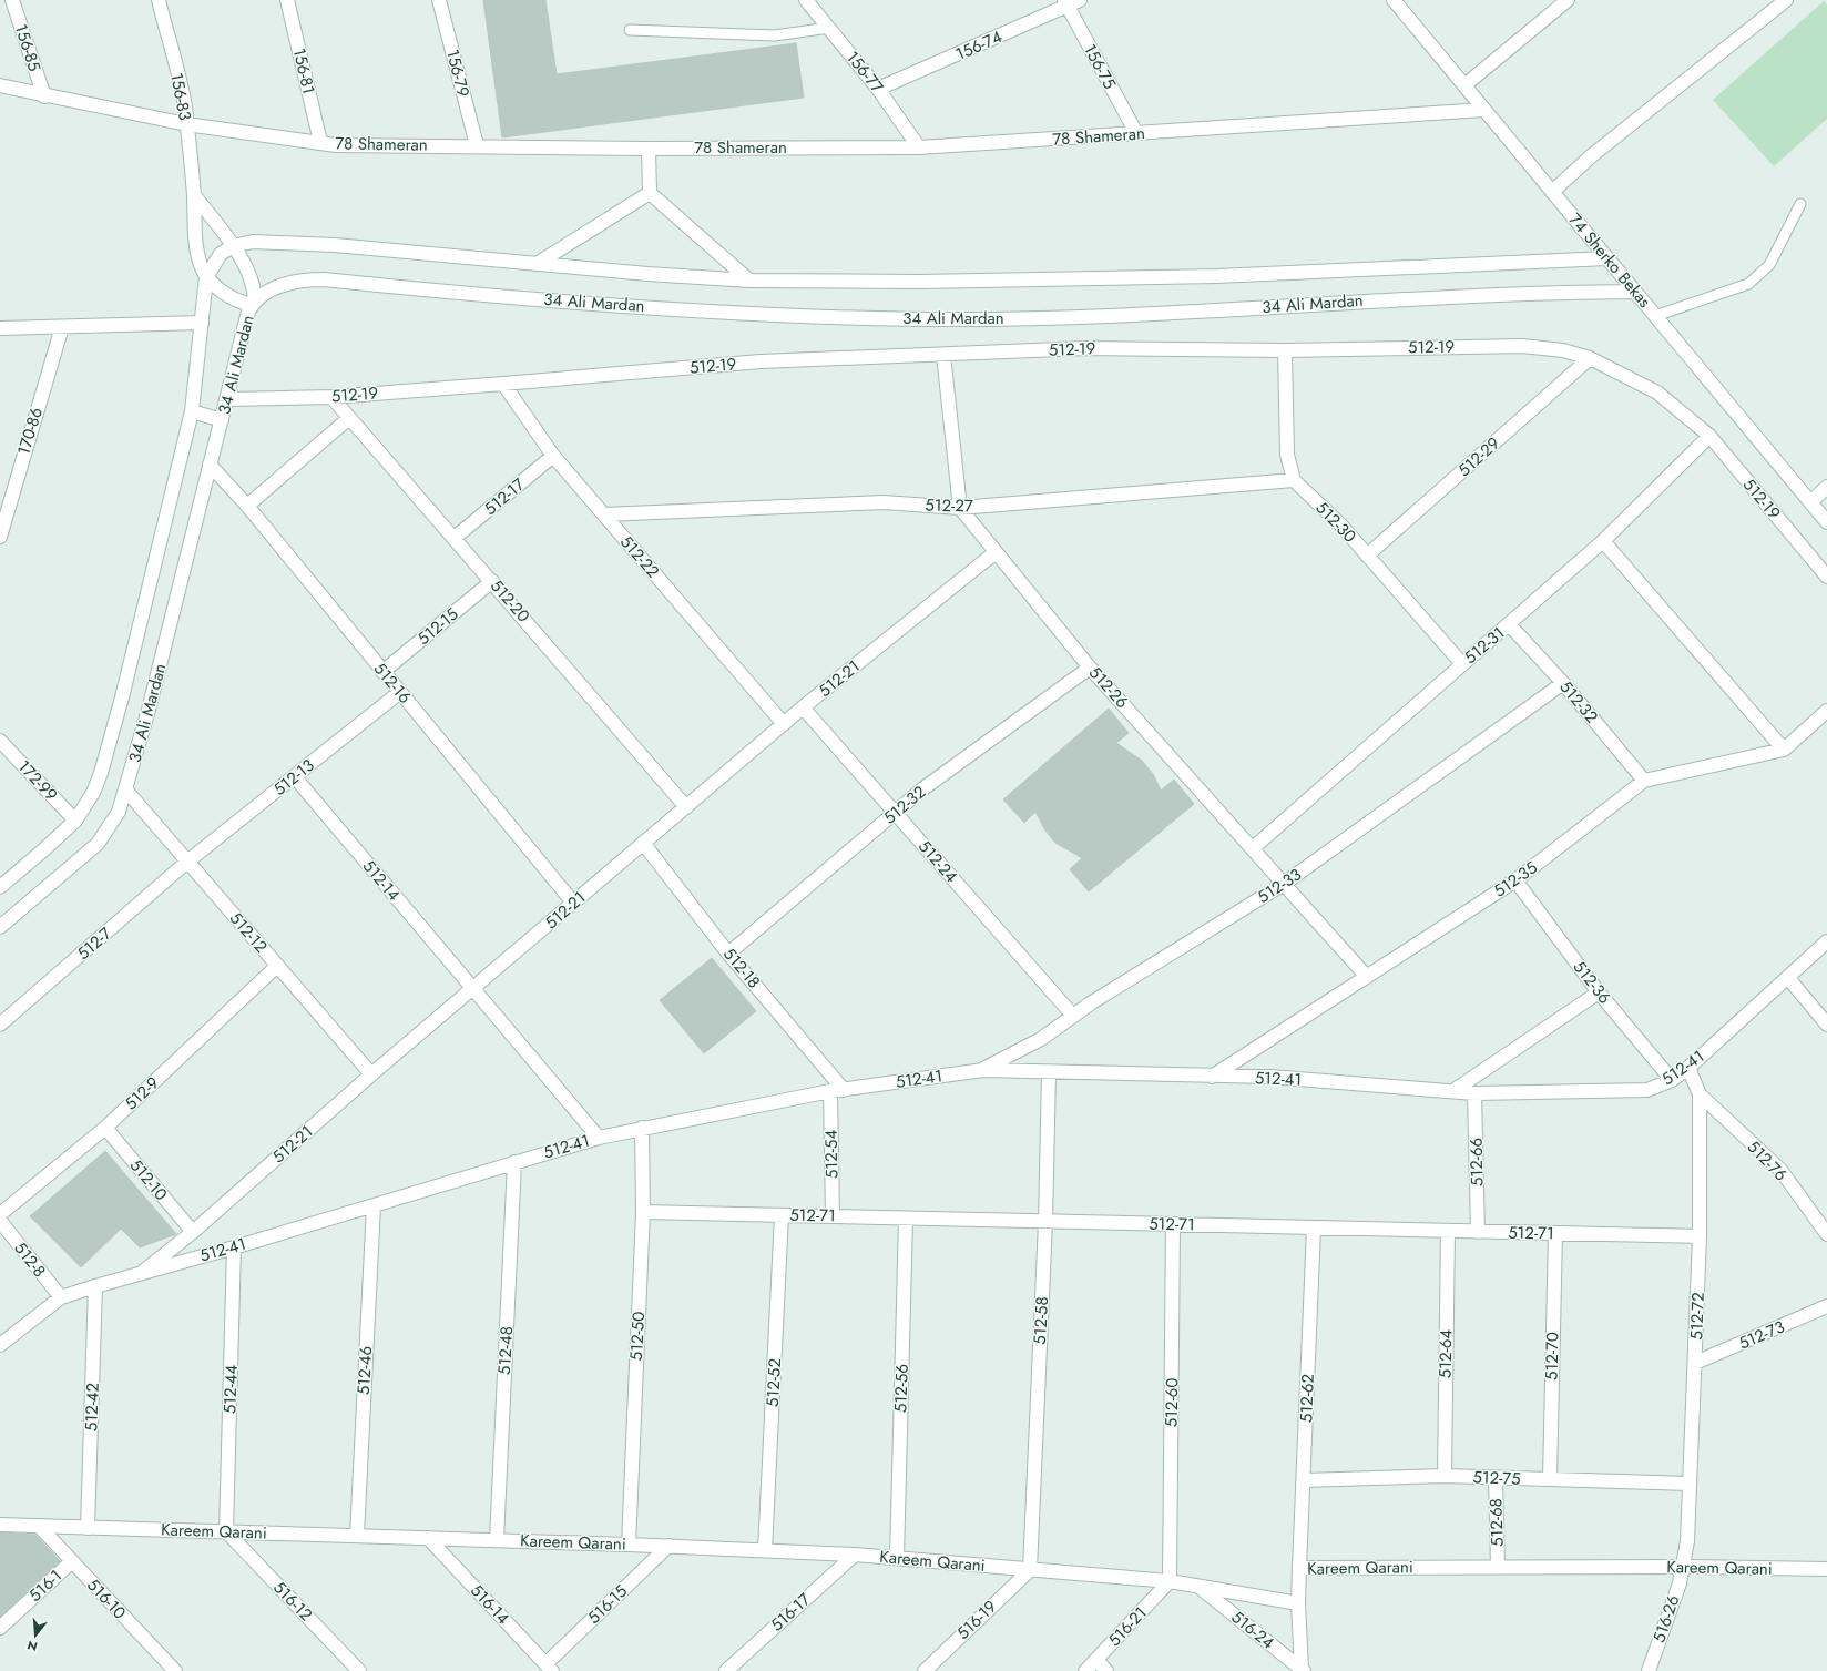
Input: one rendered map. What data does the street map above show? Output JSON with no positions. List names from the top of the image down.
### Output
{
  "streets": {
    "street": [
      "156-74",
      "156-85",
      "156-75",
      "156-81",
      "156-77",
      "156-79",
      "156-83",
      "78 Shameran",
      "74 Sherko Bekas",
      "34 Ali Mardan",
      "512-19",
      "170-86",
      "512-29",
      "512-17",
      "512-27",
      "512-30",
      "512-22",
      "512-20",
      "512-15",
      "512-31",
      "512-21",
      "512-16",
      "512-26",
      "512-32",
      "512-13",
      "172-99",
      "512-24",
      "512-35",
      "512-14",
      "512-33",
      "512-12",
      "512-7",
      "512-18",
      "512-36",
      "512-41",
      "512-9",
      "512-54",
      "512-76",
      "512-66",
      "512-10",
      "512-71",
      "512-8",
      "512-72",
      "512-58",
      "512-73",
      "512-50",
      "512-48",
      "512-64",
      "512-70",
      "512-46",
      "512-52",
      "512-56",
      "512-44",
      "512-62",
      "512-60",
      "512-42",
      "512-75",
      "512-68",
      "Kareem Qarani",
      "516-1",
      "516-10",
      "516-12",
      "516-14",
      "516-15",
      "516-17",
      "516-26",
      "516-19",
      "516-21",
      "516-24"
    ]
  },
  "crossings": [
    ["156-74", "156-75"],
    ["156-74", "156-77"],
    ["156-85", "78 Shameran"],
    ["156-75", "78 Shameran"],
    ["156-81", "78 Shameran"],
    ["156-77", "78 Shameran"],
    ["156-79", "78 Shameran"],
    ["156-83", "78 Shameran"],
    ["156-83", "34 Ali Mardan"],
    ["78 Shameran", "74 Sherko Bekas"],
    ["74 Sherko Bekas", "34 Ali Mardan"],
    ["34 Ali Mardan", "512-19"],
    ["34 Ali Mardan", "512-16"],
    ["34 Ali Mardan", "172-99"],
    ["34 Ali Mardan", "512-12"],
    ["512-19", "512-29"],
    ["512-19", "512-22"],
    ["512-19", "512-20"],
    ["512-19", "512-31"],
    ["512-29", "512-30"],
    ["512-17", "512-22"],
    ["512-17", "512-20"],
    ["512-27", "512-30"],
    ["512-27", "512-22"],
    ["512-27", "512-26"],
    ["512-30", "512-31"],
    ["512-22", "512-21"],
    ["512-20", "512-15"],
    ["512-20", "512-21"],
    ["512-15", "512-16"],
    ["512-31", "512-26"],
    ["512-31", "512-32"],
    ["512-21", "512-16"],
    ["512-21", "512-26"],
    ["512-21", "512-24"],
    ["512-21", "512-14"],
    ["512-21", "512-12"],
    ["512-21", "512-18"],
    ["512-21", "512-41"],
    ["512-21", "512-10"],
    ["512-16", "512-13"],
    ["512-26", "512-32"],
    ["512-26", "512-35"],
    ["512-26", "512-33"],
    ["512-32", "512-24"],
    ["512-32", "512-35"],
    ["512-32", "512-33"],
    ["512-32", "512-18"],
    ["512-13", "512-14"],
    ["512-13", "512-12"],
    ["512-13", "512-7"],
    ["512-24", "512-33"],
    ["512-35", "512-36"],
    ["512-35", "512-41"],
    ["512-14", "512-41"],
    ["512-33", "512-41"],
    ["512-12", "512-7"],
    ["512-12", "512-9"],
    ["512-18", "512-41"],
    ["512-36", "512-41"],
    ["512-41", "512-54"],
    ["512-41", "512-66"],
    ["512-41", "512-8"],
    ["512-41", "512-72"],
    ["512-41", "512-58"],
    ["512-41", "512-50"],
    ["512-41", "512-48"],
    ["512-41", "512-46"],
    ["512-41", "512-44"],
    ["512-41", "512-42"],
    ["512-9", "512-10"],
    ["512-54", "512-71"],
    ["512-76", "512-72"],
    ["512-66", "512-71"],
    ["512-71", "512-72"],
    ["512-71", "512-58"],
    ["512-71", "512-50"],
    ["512-71", "512-64"],
    ["512-71", "512-70"],
    ["512-71", "512-52"],
    ["512-71", "512-56"],
    ["512-71", "512-62"],
    ["512-71", "512-60"],
    ["512-72", "512-73"],
    ["512-72", "512-75"],
    ["512-72", "Kareem Qarani"],
    ["512-72", "516-26"],
    ["512-58", "Kareem Qarani"],
    ["512-58", "516-19"],
    ["512-50", "Kareem Qarani"],
    ["512-48", "Kareem Qarani"],
    ["512-64", "512-75"],
    ["512-70", "512-75"],
    ["512-46", "Kareem Qarani"],
    ["512-52", "Kareem Qarani"],
    ["512-56", "Kareem Qarani"],
    ["512-44", "Kareem Qarani"],
    ["512-44", "516-12"],
    ["512-62", "512-75"],
    ["512-62", "Kareem Qarani"],
    ["512-60", "Kareem Qarani"],
    ["512-60", "516-21"],
    ["512-42", "Kareem Qarani"],
    ["512-75", "512-68"],
    ["512-68", "Kareem Qarani"],
    ["Kareem Qarani", "516-10"],
    ["Kareem Qarani", "516-12"],
    ["Kareem Qarani", "516-14"],
    ["Kareem Qarani", "516-15"],
    ["Kareem Qarani", "516-17"],
    ["Kareem Qarani", "516-26"],
    ["Kareem Qarani", "516-19"],
    ["Kareem Qarani", "516-21"],
    ["Kareem Qarani", "516-24"],
    ["516-1", "516-10"],
    ["516-14", "516-15"]
  ],
  "north": "bottom"
}
